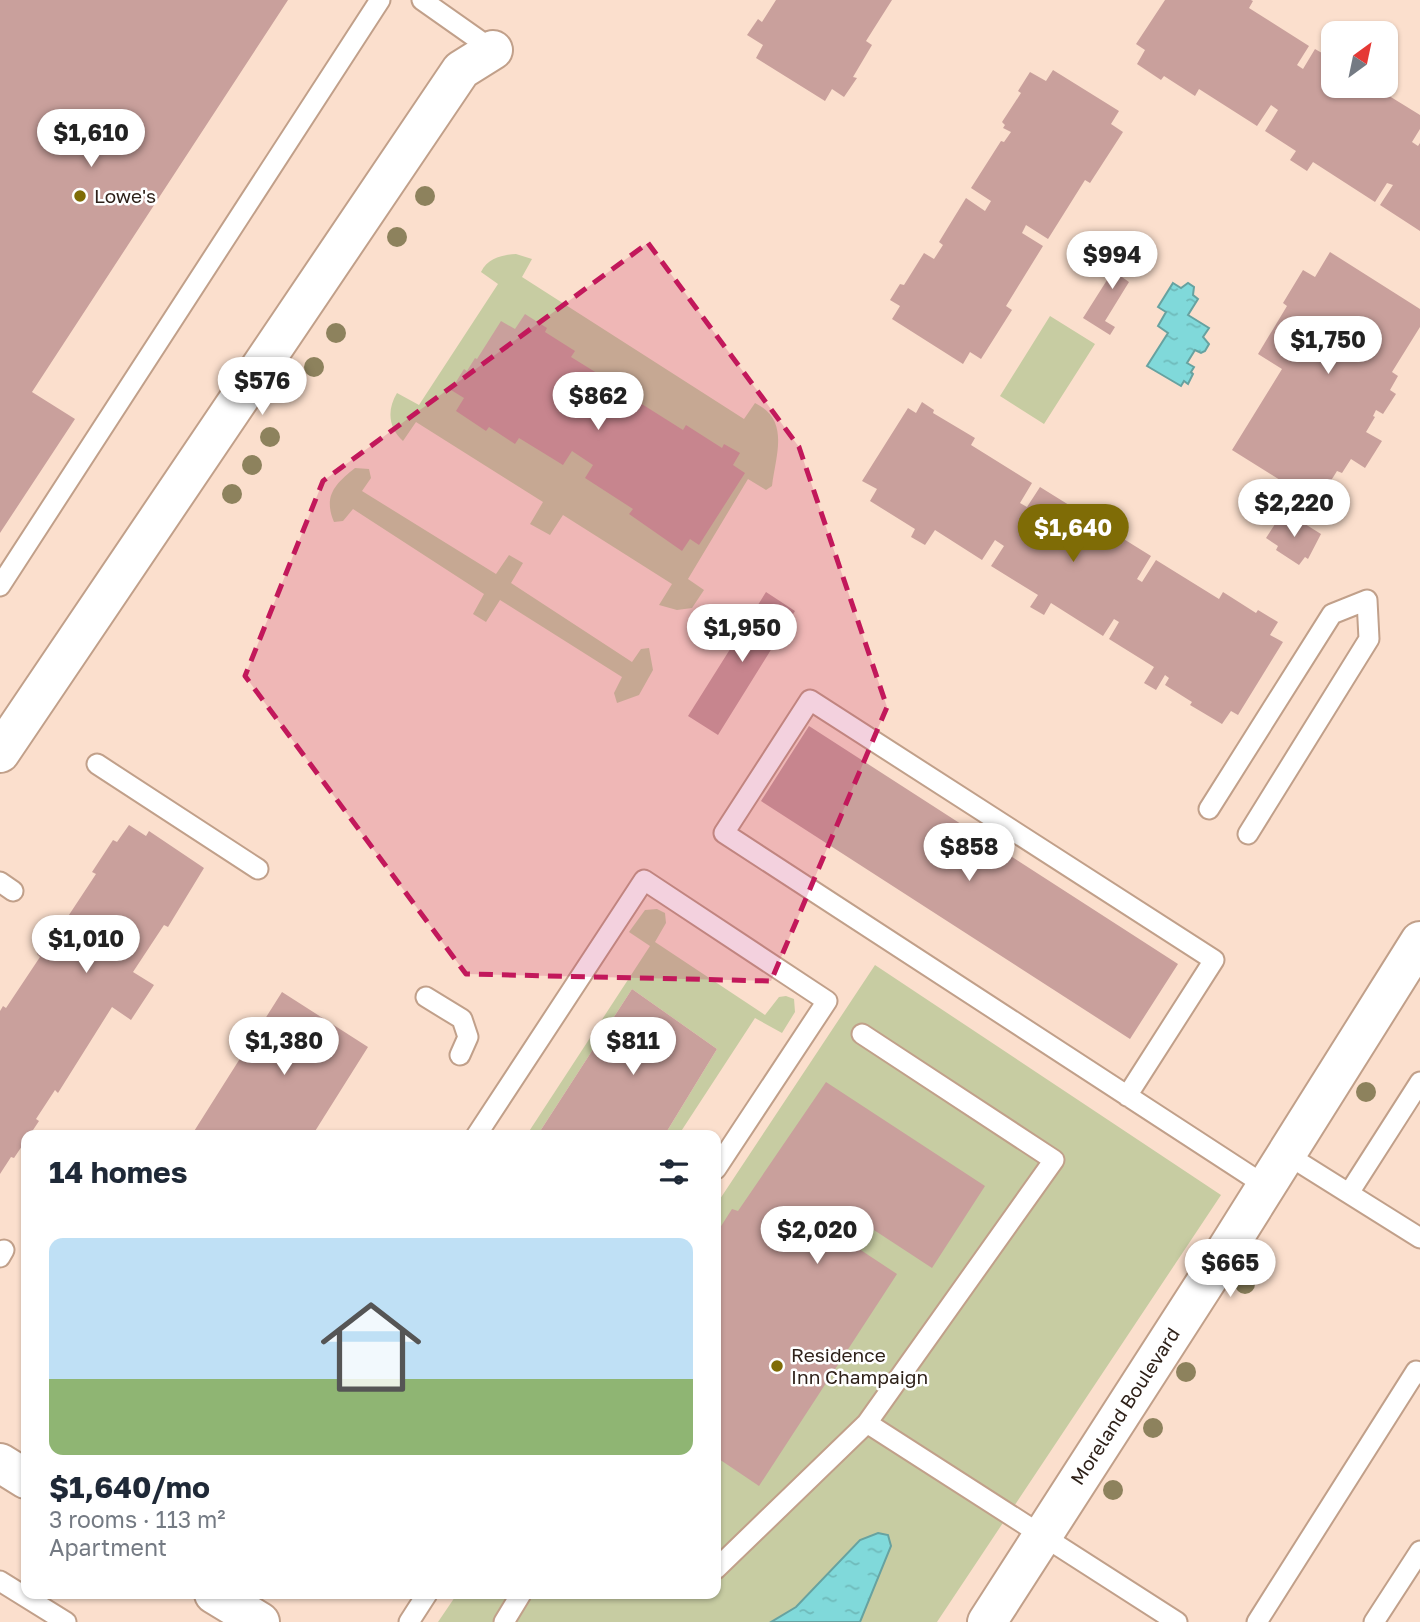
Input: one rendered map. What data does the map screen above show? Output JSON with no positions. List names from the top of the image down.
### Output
{
  "streets": {
    "street": ["Moreland Boulevard"]
  },
  "places": ["Lowe's", "Residence Inn Champaign"],
  "north": "top right",
  "page": {
    "price": [
      "$1,610",
      "$994",
      "$1,750",
      "$576",
      "$862",
      "$2,220",
      "$1,640",
      "$1,950",
      "$858",
      "$1,010",
      "$1,380",
      "$811",
      "$2,020",
      "$665"
    ],
    "heading": "14 homes",
    "list": [
      {
        "name": "$1,640/mo",
        "note": "3 rooms · 113 m² · Apartment"
      }
    ]
  }
}
